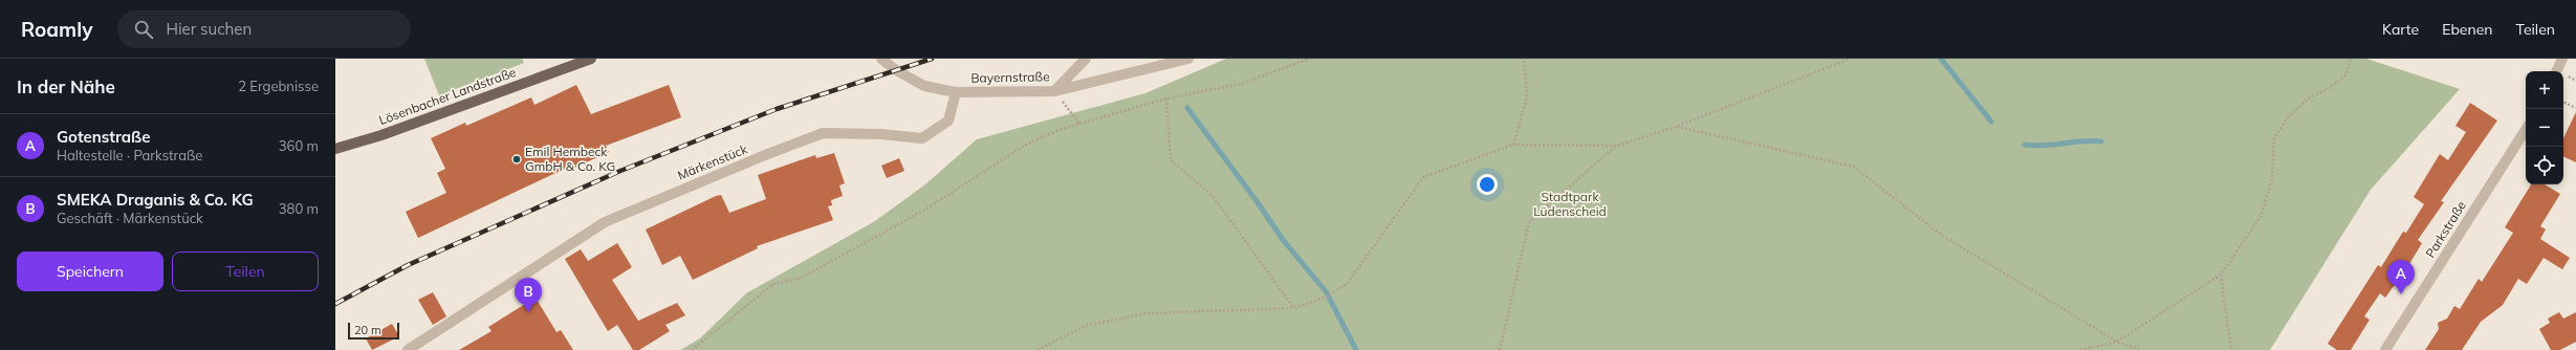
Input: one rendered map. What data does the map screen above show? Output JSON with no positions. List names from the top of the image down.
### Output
{
  "streets": {
    "main road": ["Lösenbacher Landstraße"],
    "street": ["Bayernstraße", "Märkenstück", "Parkstraße"]
  },
  "crossings": [
    ["Bayernstraße", "Märkenstück"]
  ],
  "parks": ["Stadtpark Lüdenscheid"],
  "places": ["Emil Hembeck GmbH & Co. KG"],
  "scale_bar": "20 m",
  "page": {
    "header": "Roamly",
    "search": "Hier suchen",
    "nav": ["Karte", "Ebenen", "Teilen"],
    "heading": ["In der Nähe", "2 Ergebnisse"],
    "map_buttons": ["+", "−"],
    "list": [
      {
        "mark": "A",
        "name": "Gotenstraße",
        "note": "Haltestelle · Parkstraße",
        "value": "360 m"
      },
      {
        "mark": "B",
        "name": "SMEKA Draganis & Co. KG",
        "note": "Geschäft · Märkenstück",
        "value": "380 m"
      }
    ],
    "buttons": ["Speichern", "Teilen"],
    "pins": ["A", "B"],
    "scale": "20 m"
  }
}
